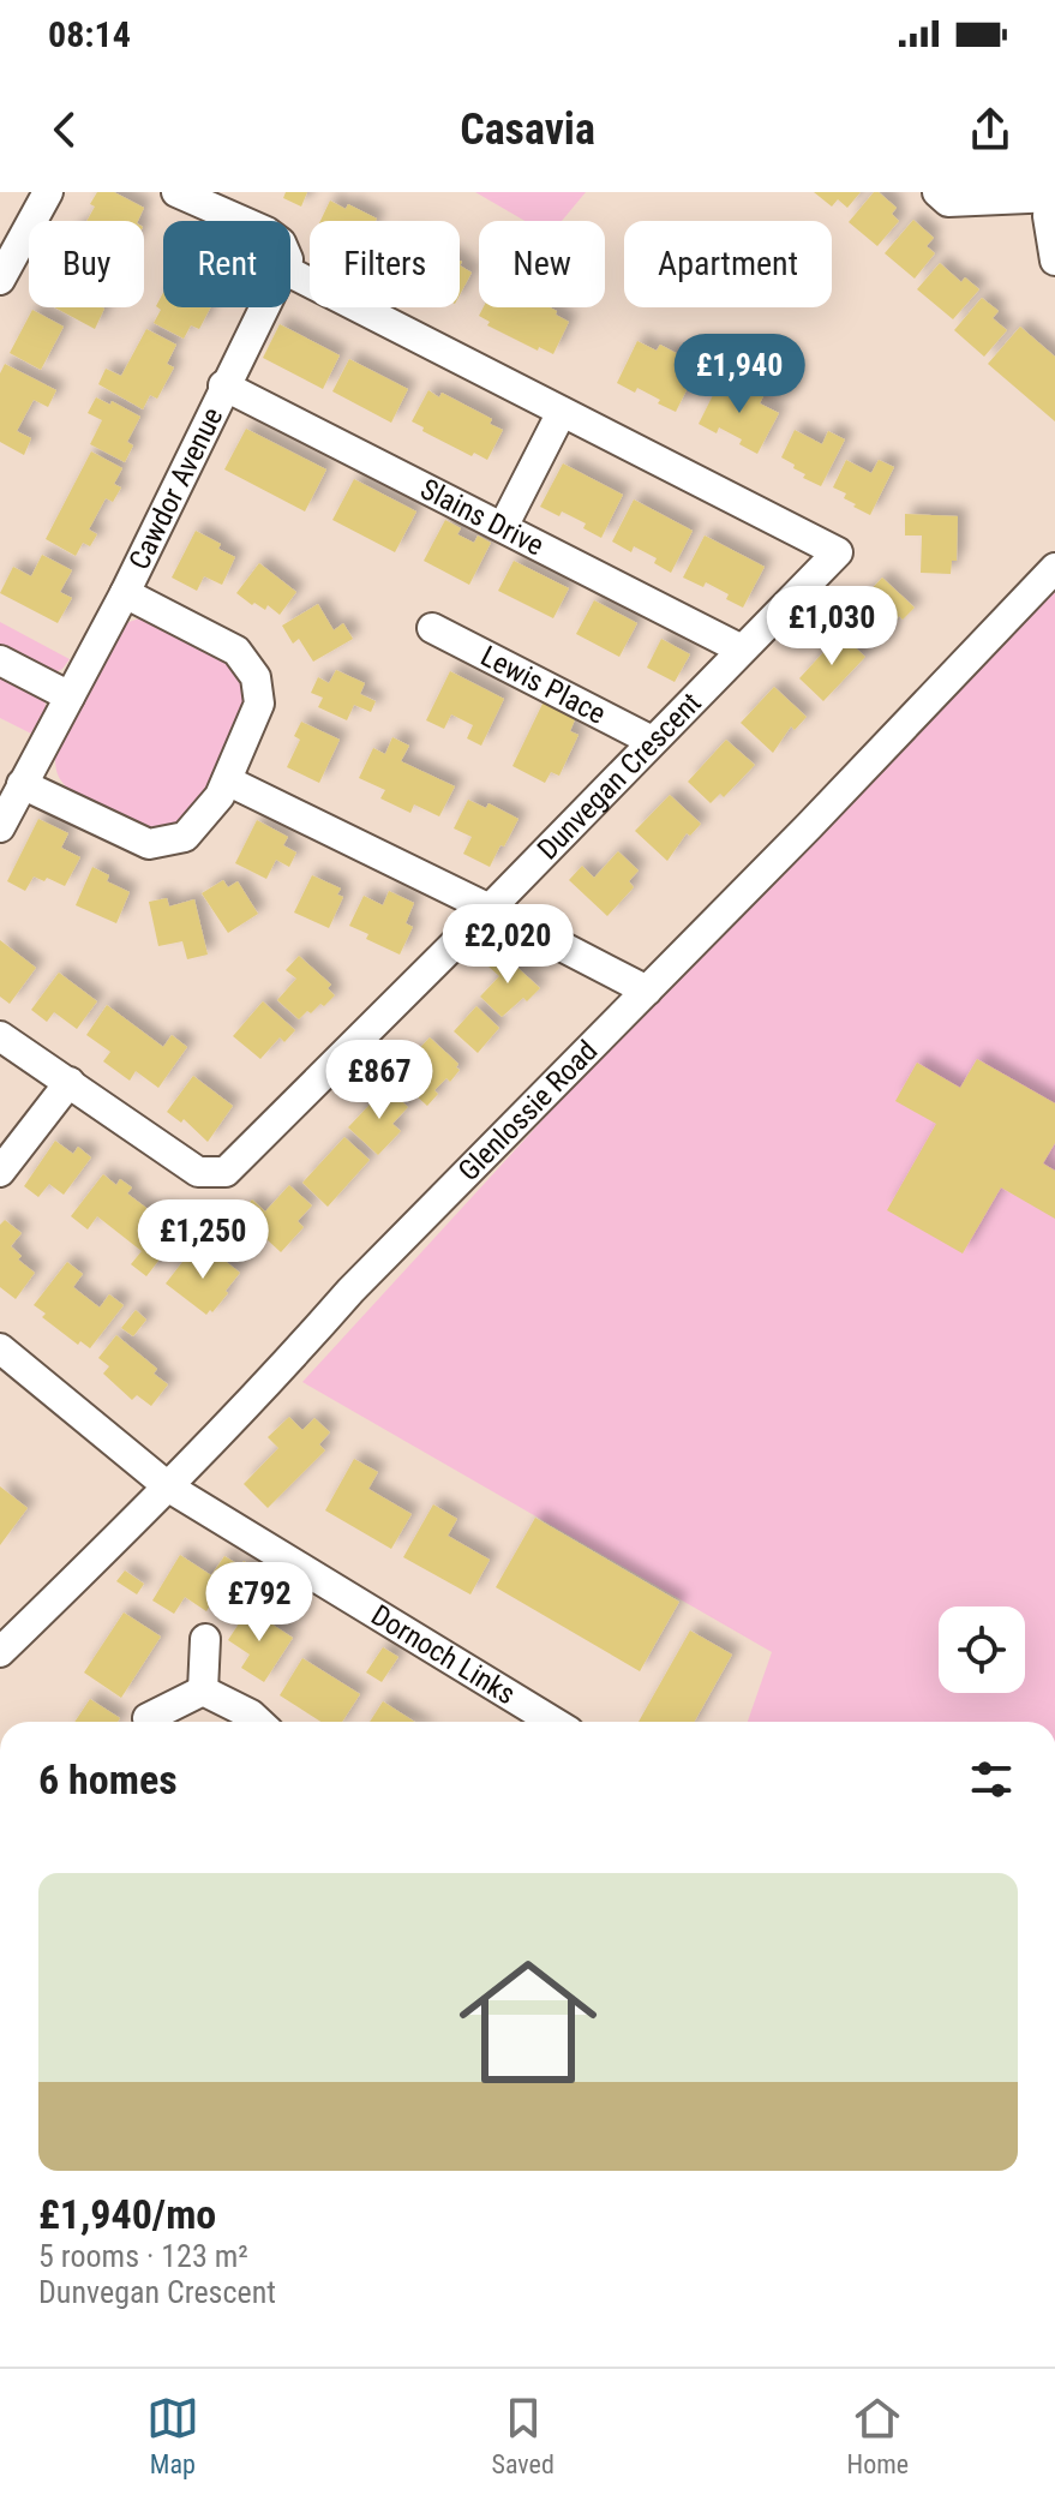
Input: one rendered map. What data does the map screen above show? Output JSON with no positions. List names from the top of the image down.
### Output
{
  "streets": {
    "street": [
      "Cawdor Avenue",
      "Slains Drive",
      "Lewis Place",
      "Dunvegan Crescent",
      "Glenlossie Road",
      "Dornoch Links"
    ]
  },
  "crossings": [
    ["Cawdor Avenue", "Slains Drive"],
    ["Slains Drive", "Dunvegan Crescent"],
    ["Lewis Place", "Dunvegan Crescent"],
    ["Glenlossie Road", "Dornoch Links"]
  ],
  "page": {
    "status": "08:14",
    "header": "Casavia",
    "chip": [
      "Buy",
      "Rent",
      "Filters",
      "New",
      "Apartment"
    ],
    "price": [
      "£1,940",
      "£1,030",
      "£2,020",
      "£867",
      "£1,250",
      "£792"
    ],
    "heading": "6 homes",
    "list": [
      {
        "name": "£1,940/mo",
        "note": "5 rooms · 123 m² · Dunvegan Crescent"
      }
    ],
    "tabs": ["Map", "Saved", "Home"]
  }
}
